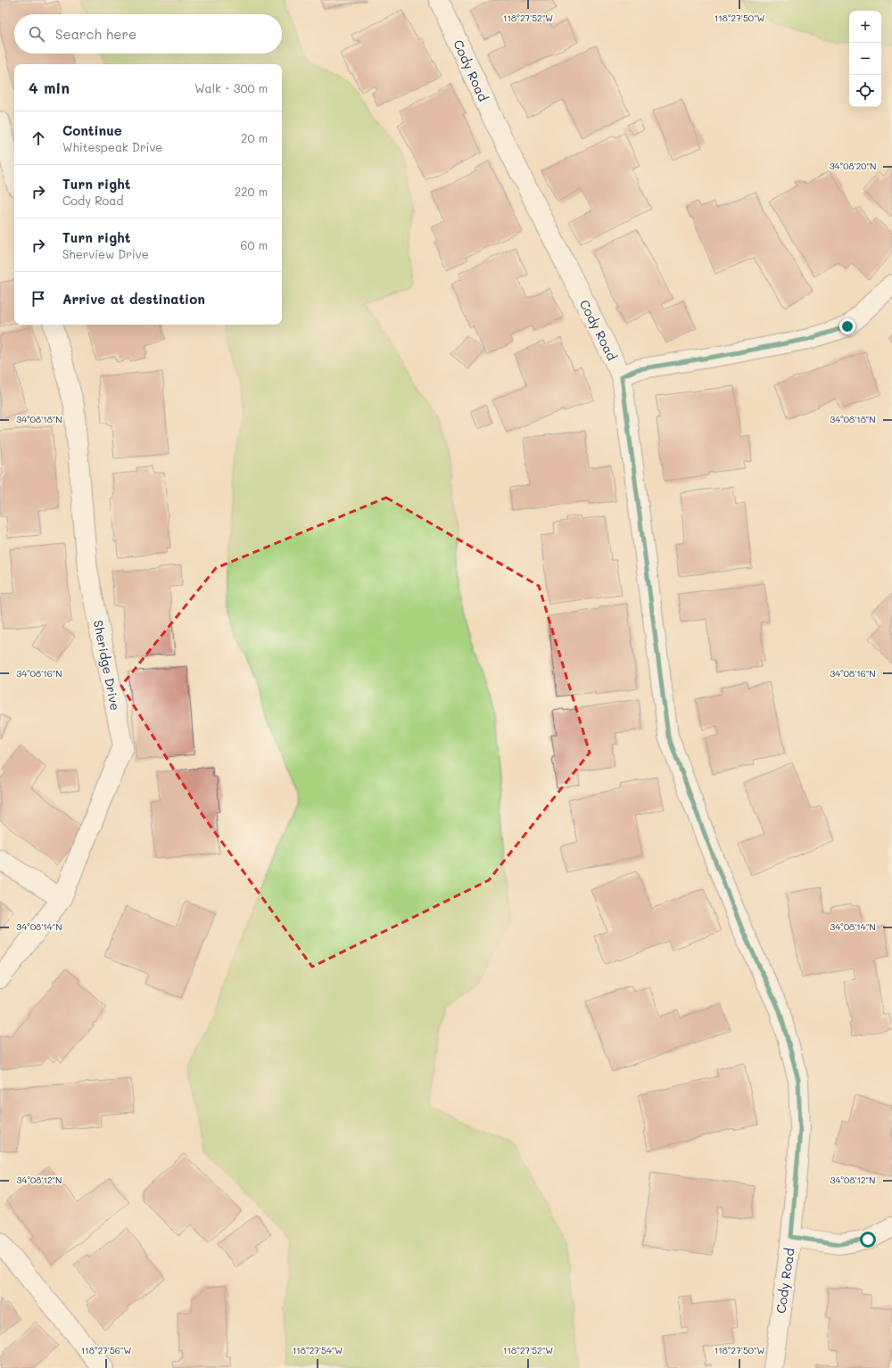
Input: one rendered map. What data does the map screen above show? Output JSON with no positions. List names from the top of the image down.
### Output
{
  "streets": {
    "street": ["Cody Road", "Sheridge Drive"]
  },
  "page": {
    "map_buttons": ["+", "−"],
    "search": "Search here",
    "heading": ["4 min", "Walk · 300 m"],
    "list": [
      ["Continue", "Whitespeak Drive", "20 m"],
      ["Turn right", "Cody Road", "220 m"],
      ["Turn right", "Sherview Drive", "60 m"],
      "Arrive at destination"
    ]
  },
  "coordinates": [
    "118°27'52\"W",
    "118°27'50\"W",
    "34°08'20\"N",
    "34°08'18\"N",
    "34°08'16\"N",
    "34°08'14\"N",
    "34°08'12\"N",
    "118°27'56\"W",
    "118°27'54\"W"
  ]
}
